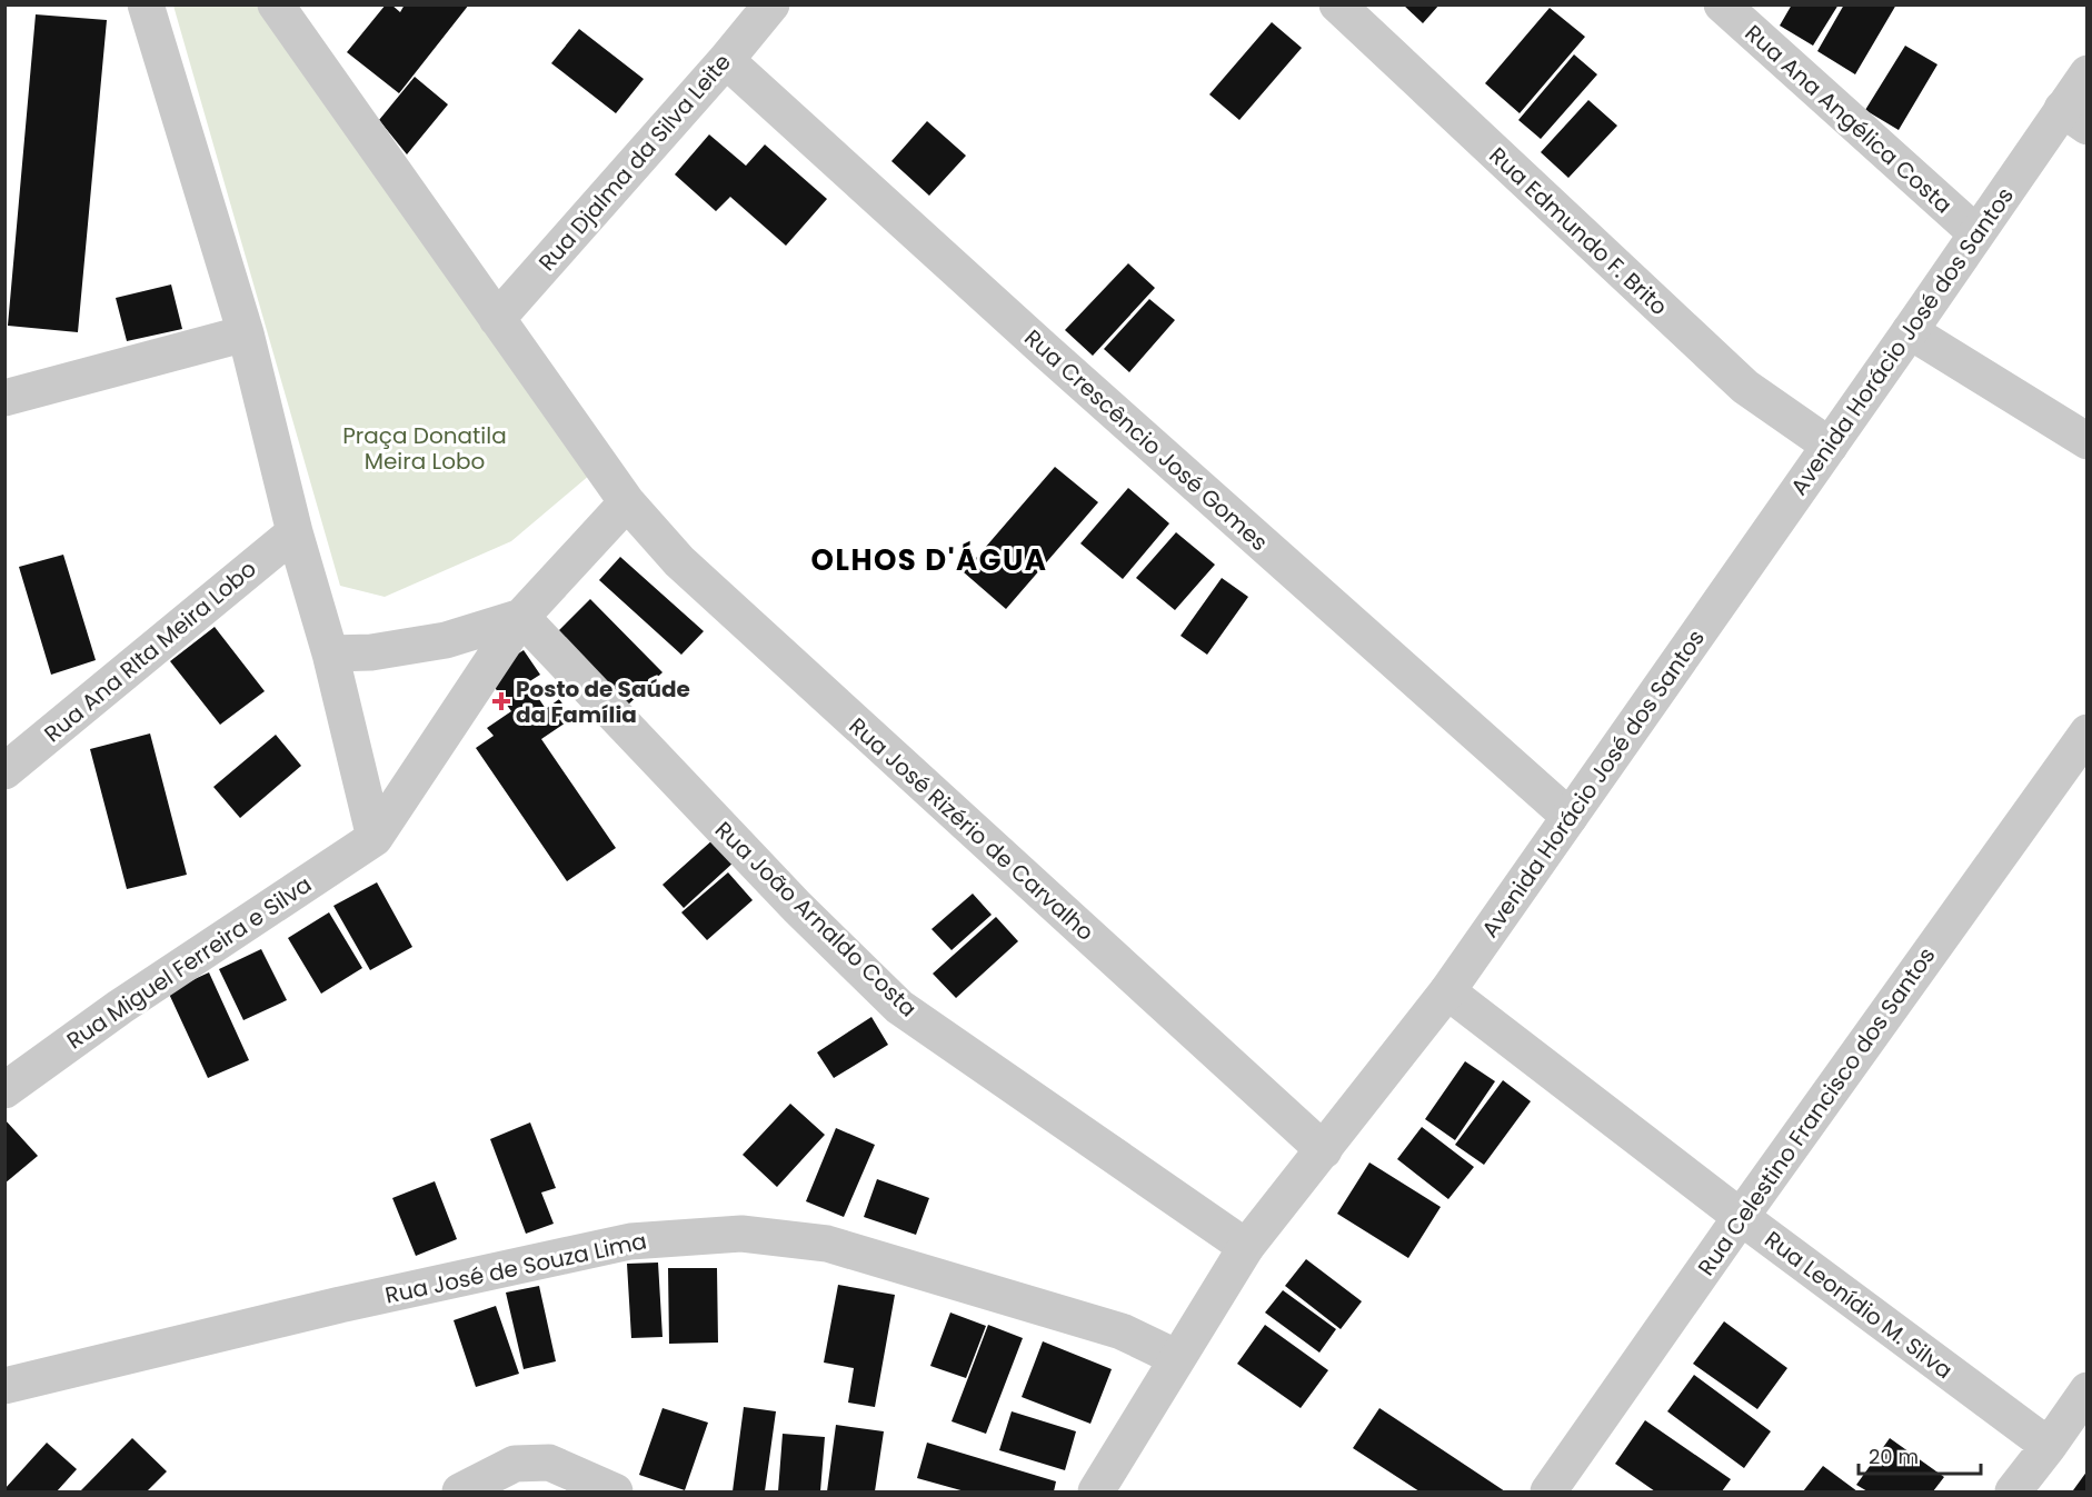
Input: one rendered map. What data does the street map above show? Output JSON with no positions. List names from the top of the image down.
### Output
{
  "streets": {
    "street": [
      "Rua Ana Angélica Costa",
      "Rua Djalma da Silva Leite",
      "Rua Edmundo F. Brito",
      "Avenida Horácio José dos Santos",
      "Rua Crescêncio José Gomes",
      "Rua Ana RIta Meira Lobo",
      "Rua José Rizério de Carvalho",
      "Rua João Arnaldo Costa",
      "Rua Miguel Ferreira e Silva",
      "Rua Celestino Francisco dos Santos",
      "Rua José de Souza Lima",
      "Rua Leonídio M. Silva"
    ]
  },
  "crossings": [
    ["Rua Ana Angélica Costa", "Avenida Horácio José dos Santos"],
    ["Rua Djalma da Silva Leite", "Rua Crescêncio José Gomes"],
    ["Rua Edmundo F. Brito", "Avenida Horácio José dos Santos"],
    ["Avenida Horácio José dos Santos", "Rua Crescêncio José Gomes"],
    ["Avenida Horácio José dos Santos", "Rua José Rizério de Carvalho"],
    ["Avenida Horácio José dos Santos", "Rua João Arnaldo Costa"],
    ["Avenida Horácio José dos Santos", "Rua José de Souza Lima"],
    ["Avenida Horácio José dos Santos", "Rua Leonídio M. Silva"],
    ["Rua Celestino Francisco dos Santos", "Rua Leonídio M. Silva"]
  ],
  "districts": ["OLHOS D'ÁGUA"],
  "parks": ["Praça Donatila Meira Lobo"],
  "places": {
    "health": ["Posto de Saúde da Família"]
  },
  "scale_bar": "20 m"
}
